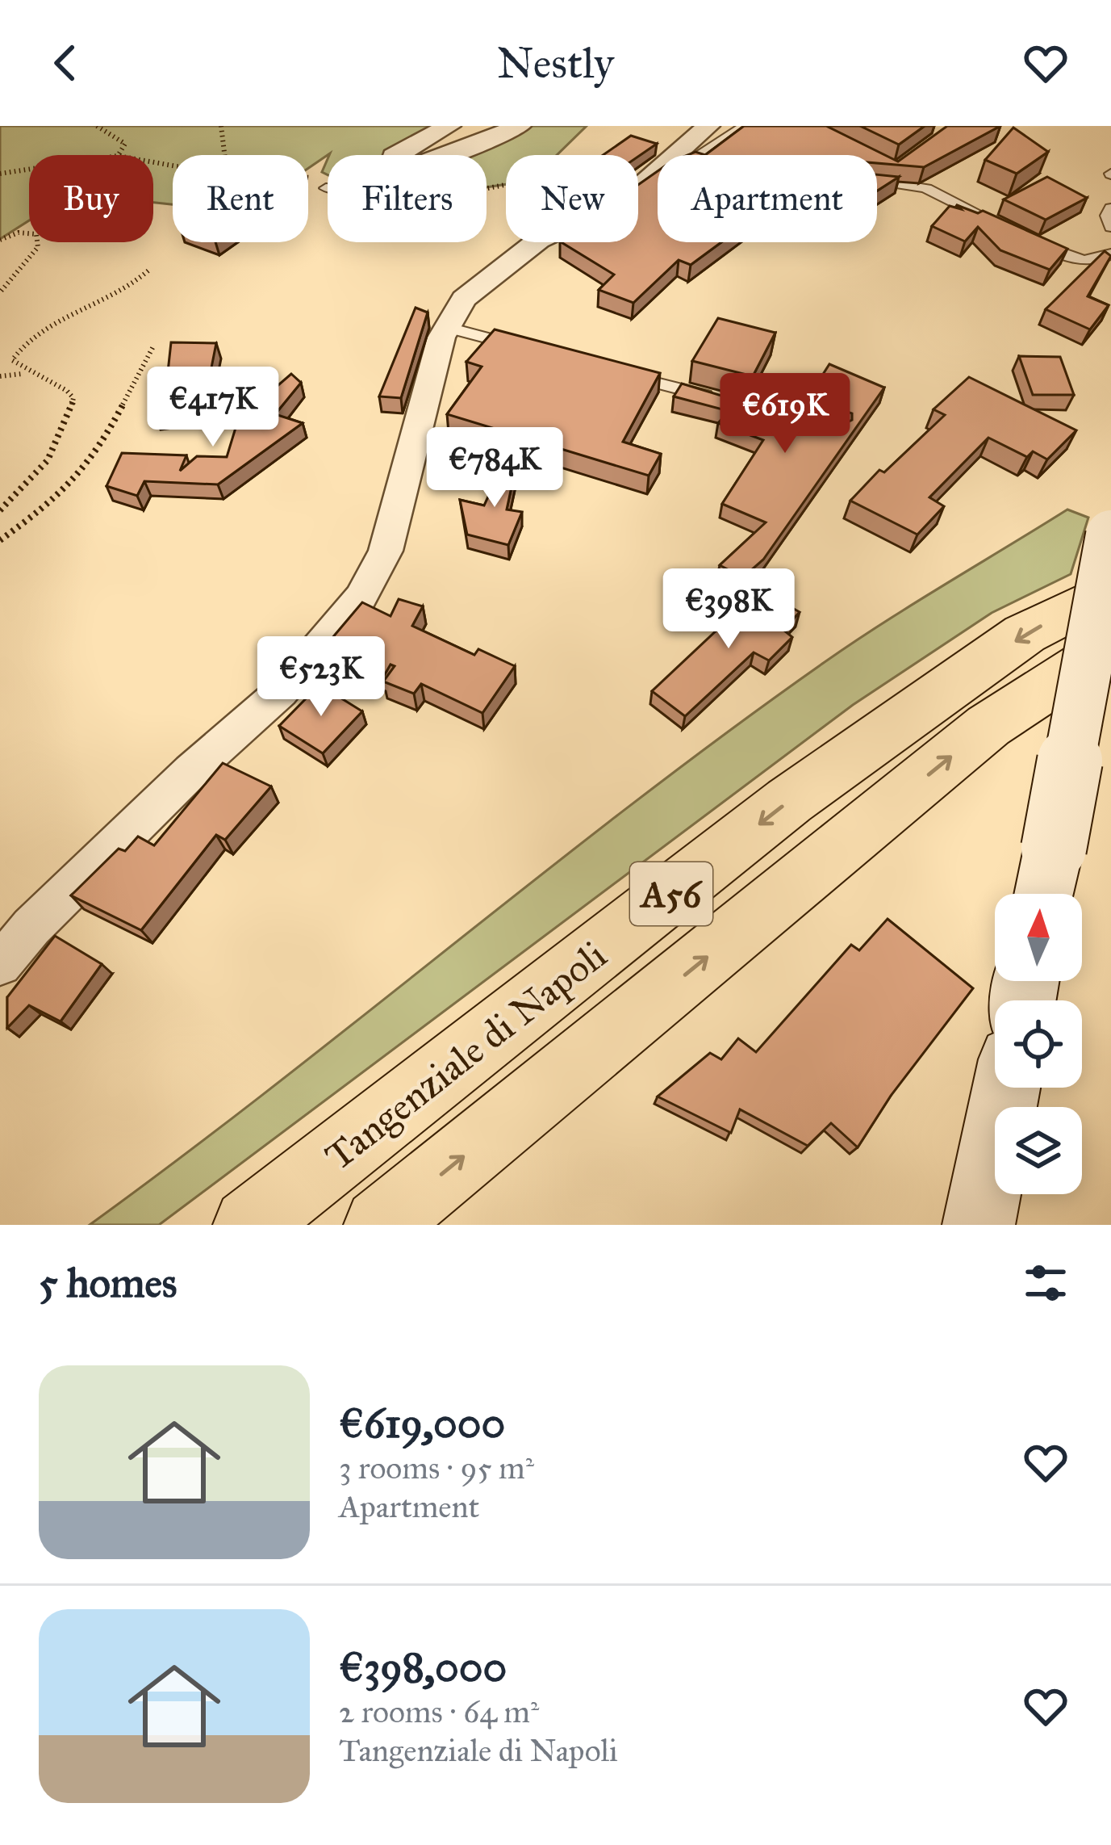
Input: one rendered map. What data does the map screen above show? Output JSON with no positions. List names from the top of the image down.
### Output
{
  "streets": {
    "highway": ["A56", "Tangenziale di Napoli"]
  },
  "north": "top",
  "page": {
    "header": "Nestly",
    "chip": [
      "Buy",
      "Rent",
      "Filters",
      "New",
      "Apartment"
    ],
    "price": [
      "€417K",
      "€619K",
      "€784K",
      "€398K",
      "€523K"
    ],
    "heading": "5 homes",
    "list": [
      {
        "name": "€619,000",
        "note": "3 rooms · 95 m² · Apartment"
      },
      {
        "name": "€398,000",
        "note": "2 rooms · 64 m² · Tangenziale di Napoli"
      }
    ]
  }
}
